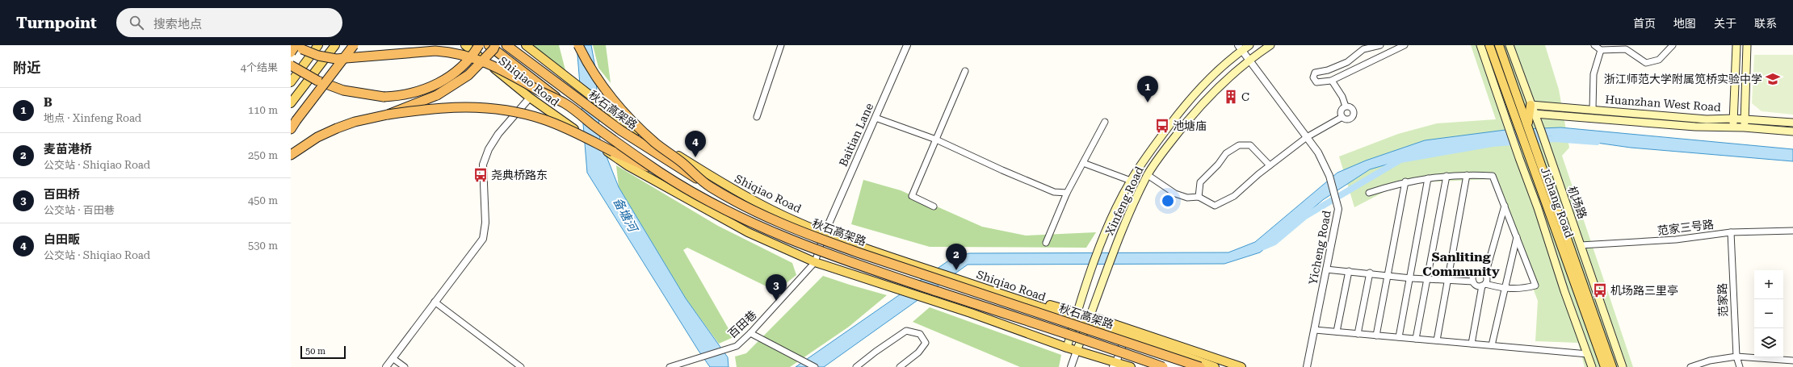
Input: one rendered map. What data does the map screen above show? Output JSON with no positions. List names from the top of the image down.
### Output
{
  "streets": {
    "highway": ["秋石高架路"],
    "main road": [
      "Shiqiao Road",
      "Huanzhan West Road",
      "Xinfeng Road",
      "Jichang Road",
      "机场路"
    ],
    "street": [
      "Baitian Lane",
      "范家三号路",
      "Yicheng Road",
      "范家路",
      "百田巷"
    ]
  },
  "crossings": [
    ["Shiqiao Road", "Baitian Lane"],
    ["Shiqiao Road", "Xinfeng Road"],
    ["Shiqiao Road", "百田巷"],
    ["Huanzhan West Road", "机场路"],
    ["Baitian Lane", "百田巷"],
    ["Xinfeng Road", "Yicheng Road"],
    ["机场路", "范家三号路"],
    ["范家三号路", "范家路"]
  ],
  "districts": ["Sanliting Community"],
  "water": ["备塘河"],
  "places": {
    "school or university": ["浙江师范大学附属笕桥实验中学"],
    "building": ["C"],
    "bus stop": ["池塘庙", "尧典桥路东", "机场路三里亭"]
  },
  "scale_bar": "50 m",
  "page": {
    "header": "Turnpoint",
    "search": "搜索地点",
    "nav": [
      "首页",
      "地图",
      "关于",
      "联系"
    ],
    "heading": ["附近", "4个结果"],
    "pins": [
      "1",
      "4",
      "2",
      "3"
    ],
    "list": [
      {
        "mark": "1",
        "name": "B",
        "note": "地点 · Xinfeng Road",
        "value": "110 m"
      },
      {
        "mark": "2",
        "name": "麦苗港桥",
        "note": "公交站 · Shiqiao Road",
        "value": "250 m"
      },
      {
        "mark": "3",
        "name": "百田桥",
        "note": "公交站 · 百田巷",
        "value": "450 m"
      },
      {
        "mark": "4",
        "name": "白田畈",
        "note": "公交站 · Shiqiao Road",
        "value": "530 m"
      }
    ],
    "map_buttons": ["+", "−"],
    "scale": "50 m"
  }
}
